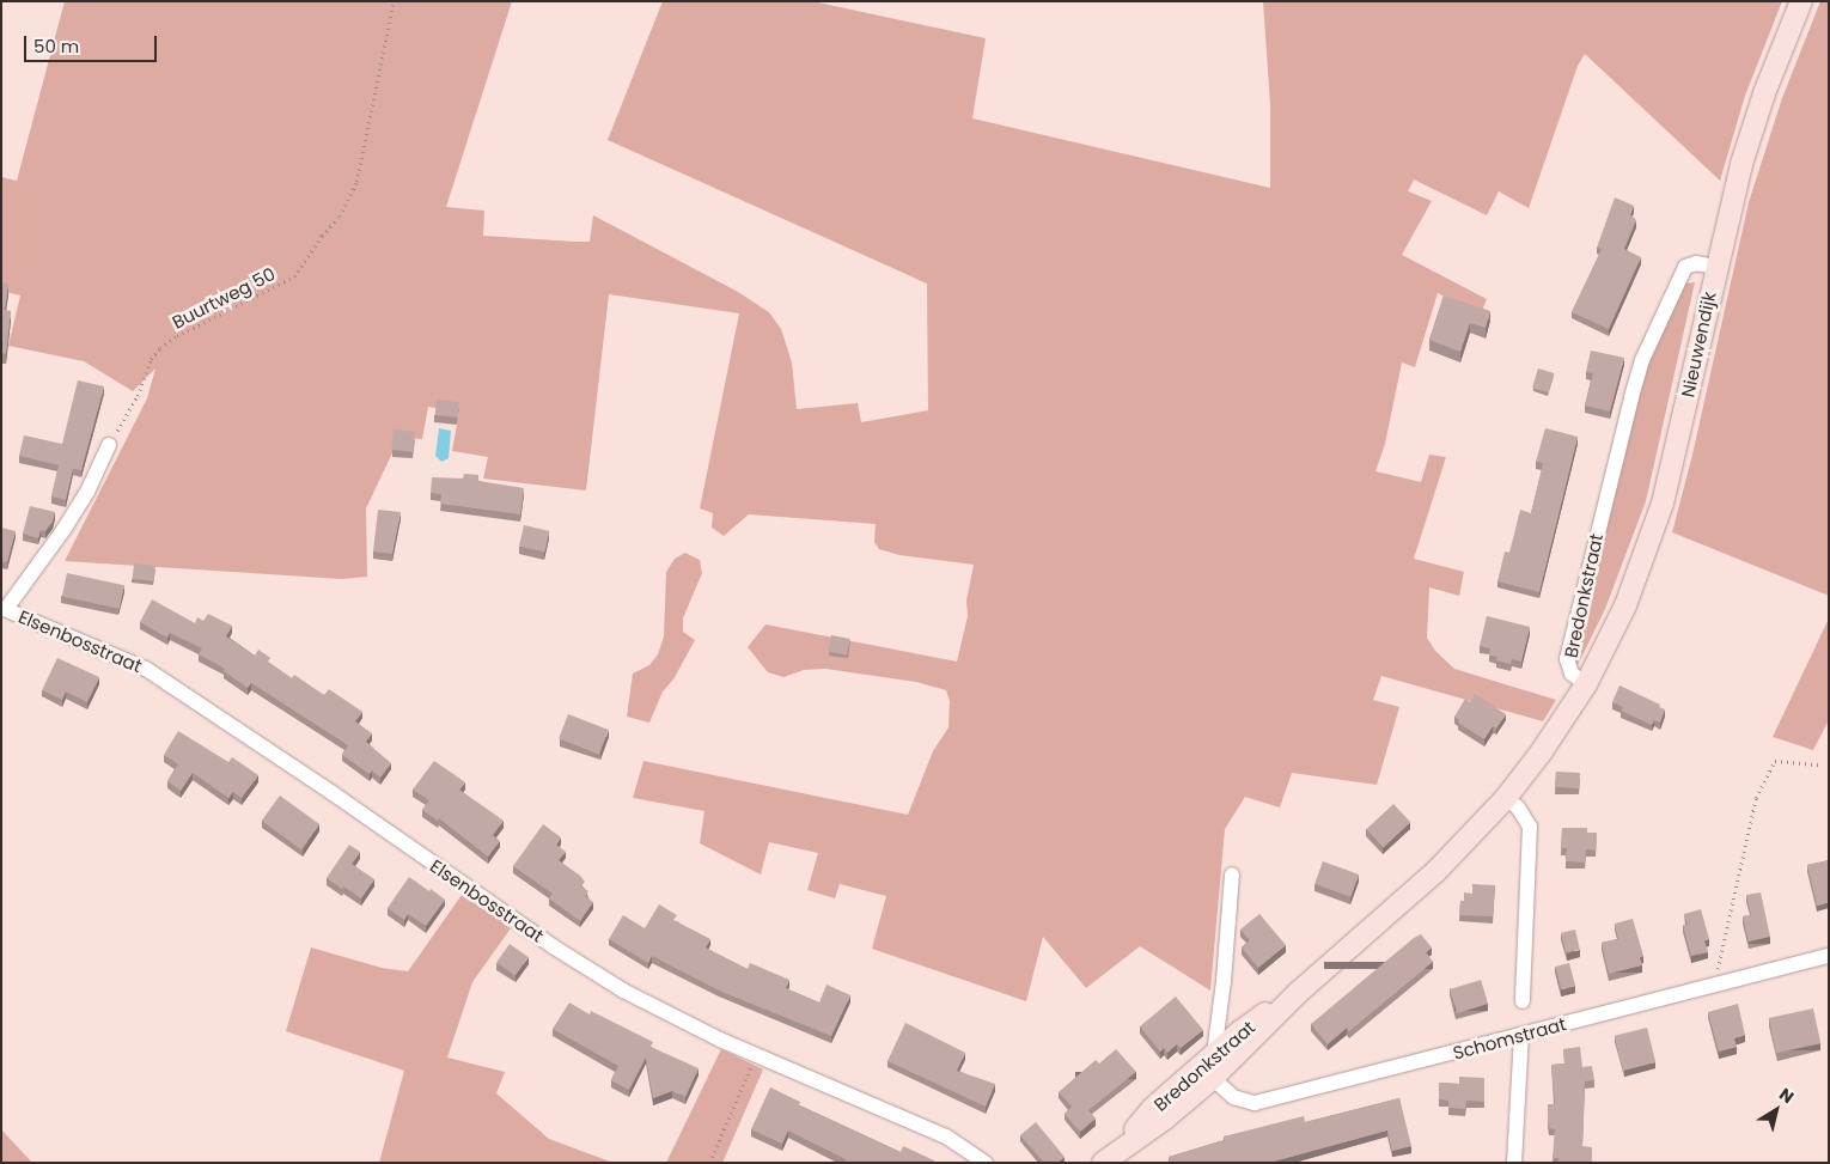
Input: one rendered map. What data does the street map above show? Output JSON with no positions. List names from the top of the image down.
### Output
{
  "streets": {
    "street": [
      "Nieuwendijk",
      "Bredonkstraat",
      "Elsenbosstraat",
      "Schomstraat"
    ],
    "path": ["Buurtweg 50"]
  },
  "crossings": [
    ["Buurtweg 50", "Elsenbosstraat"],
    ["Nieuwendijk", "Bredonkstraat"],
    ["Bredonkstraat", "Schomstraat"]
  ],
  "scale_bar": "50 m",
  "north": "top right"
}
